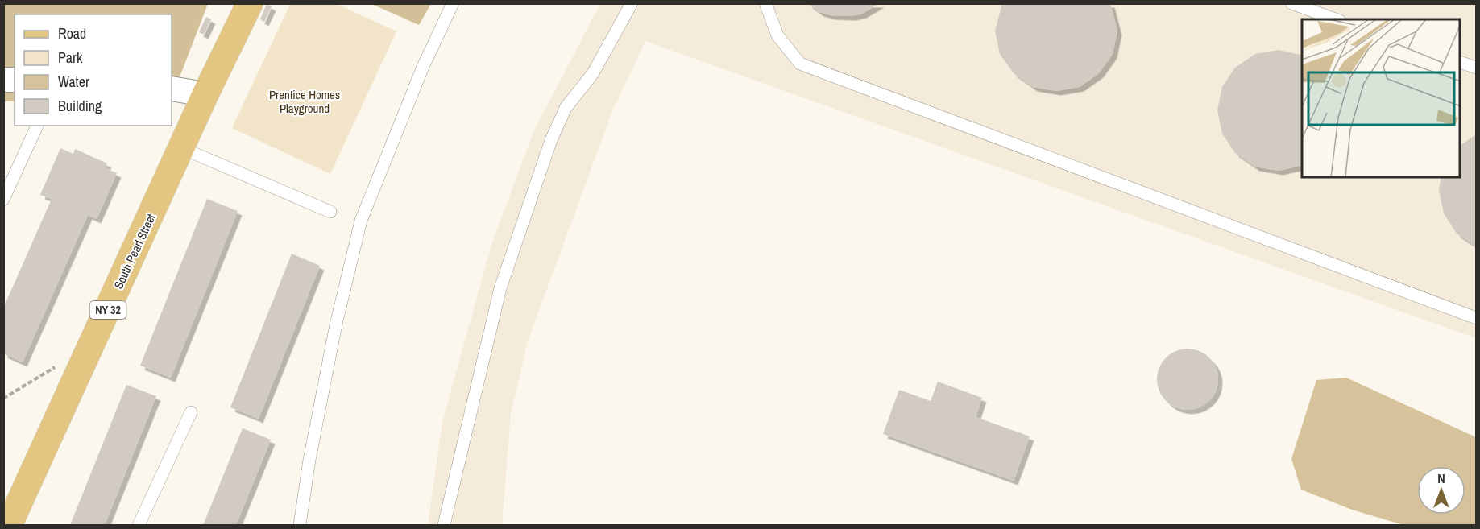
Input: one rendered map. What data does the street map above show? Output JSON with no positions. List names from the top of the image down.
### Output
{
  "streets": {
    "main road": ["South Pearl Street", "NY 32"]
  },
  "parks": ["Prentice Homes Playground"],
  "legend": [
    "Road",
    "Park",
    "Water",
    "Building"
  ],
  "north": "top"
}
